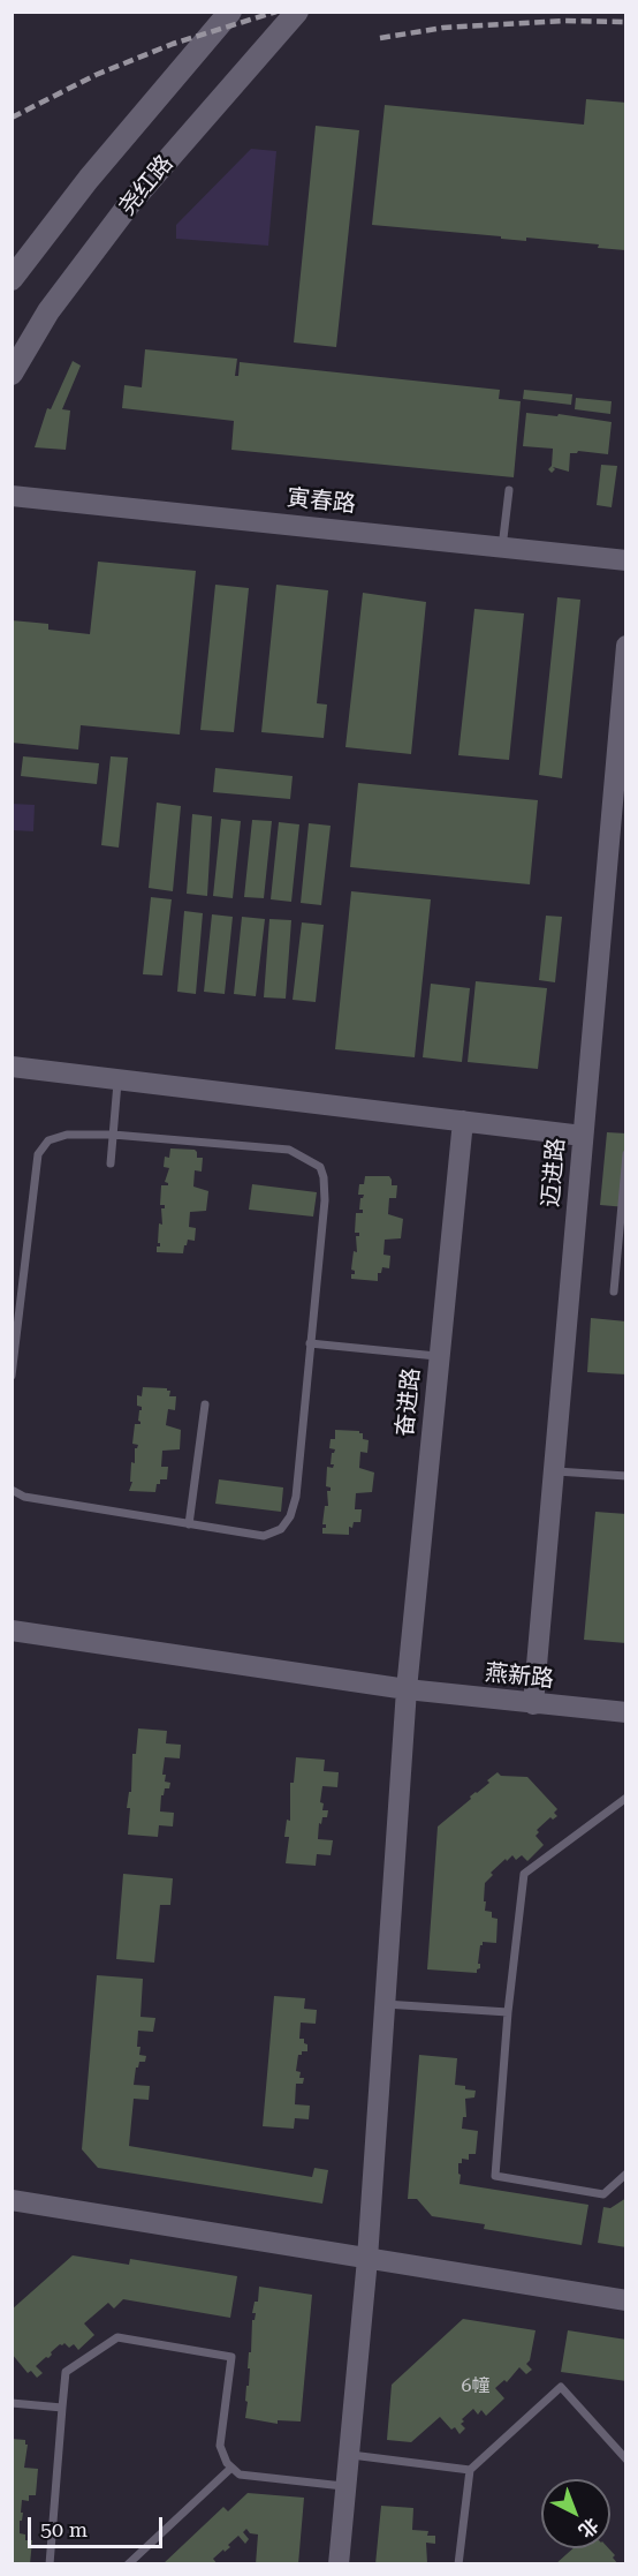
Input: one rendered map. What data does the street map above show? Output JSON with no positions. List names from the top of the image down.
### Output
{
  "streets": {
    "main road": ["尧红路"],
    "street": [
      "寅春路",
      "迈进路",
      "奋进路",
      "燕新路"
    ]
  },
  "crossings": [
    ["迈进路", "燕新路"],
    ["奋进路", "燕新路"]
  ],
  "house_numbers": ["6幢"],
  "scale_bar": "50 m",
  "north": "bottom right"
}
